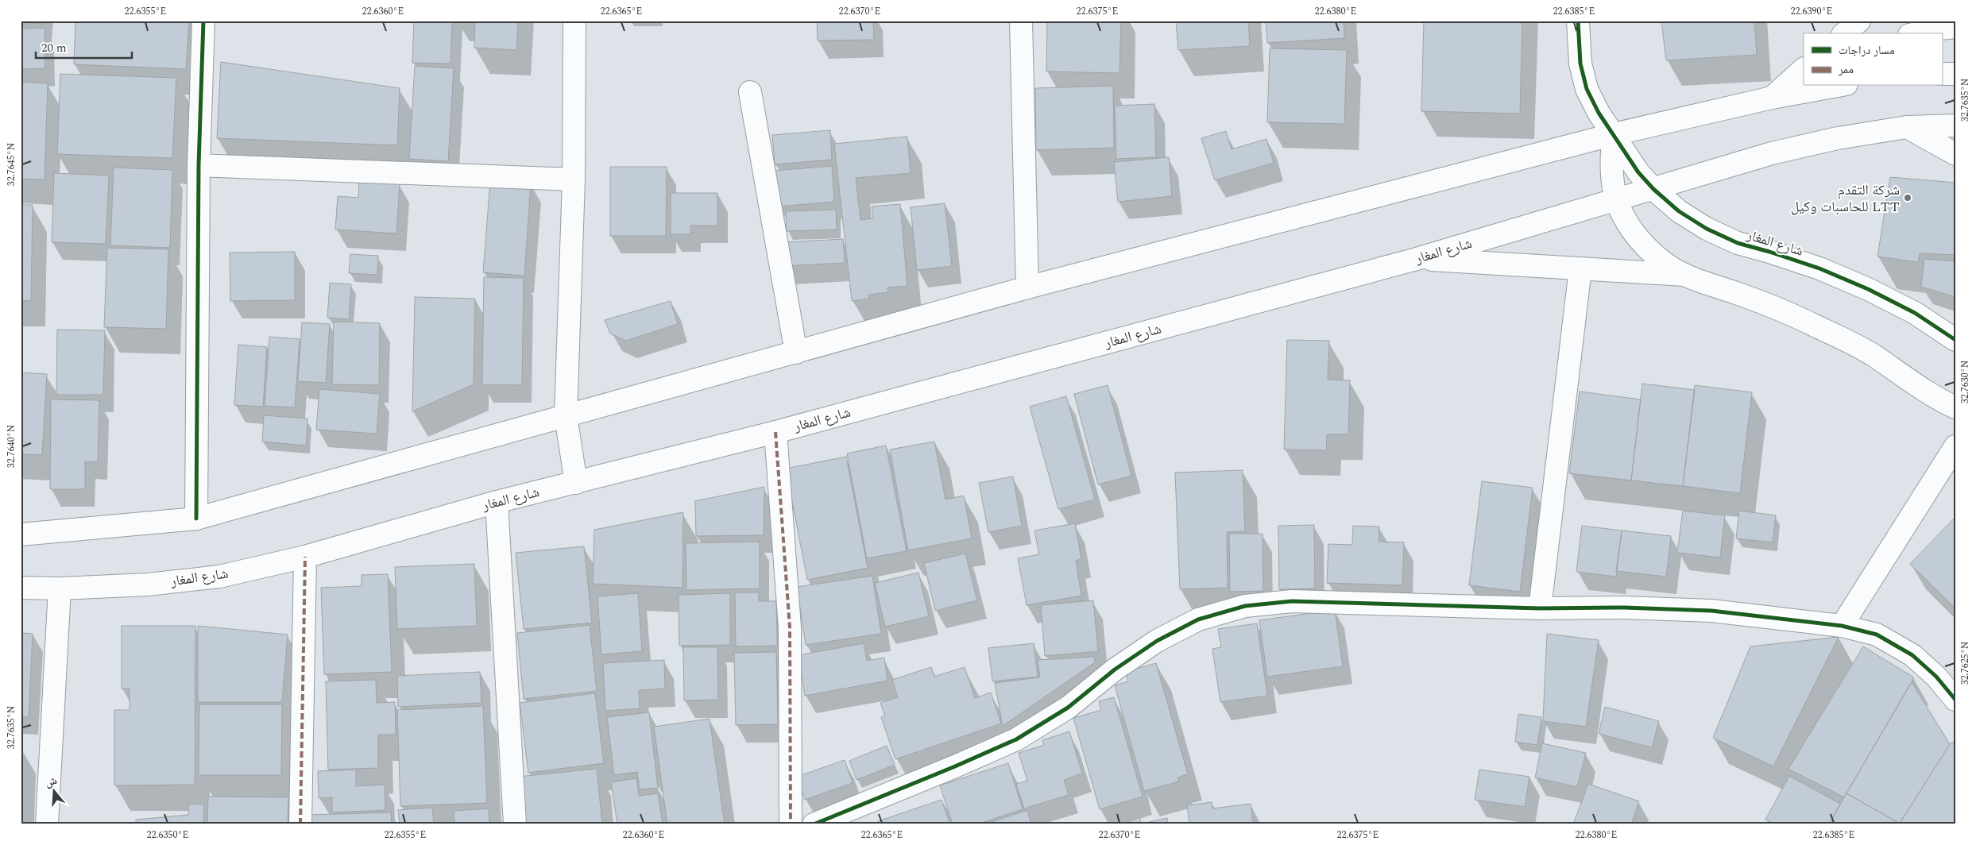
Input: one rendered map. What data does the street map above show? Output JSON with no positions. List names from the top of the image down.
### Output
{
  "streets": {
    "street": ["شارع المغار"]
  },
  "places": ["شركة التقدم للحاسبات وكيل LTT"],
  "legend": ["مسار دراجات", "ممر"],
  "scale_bar": "20 m",
  "north": "top",
  "coordinates": [
    "22.6355°E",
    "22.6360°E",
    "22.6365°E",
    "22.6370°E",
    "22.6375°E",
    "22.6380°E",
    "22.6385°E",
    "22.6390°E",
    "32.7635°N",
    "32.7645°N",
    "32.7630°N",
    "32.7640°N",
    "32.7625°N",
    "22.6350°E"
  ]
}
